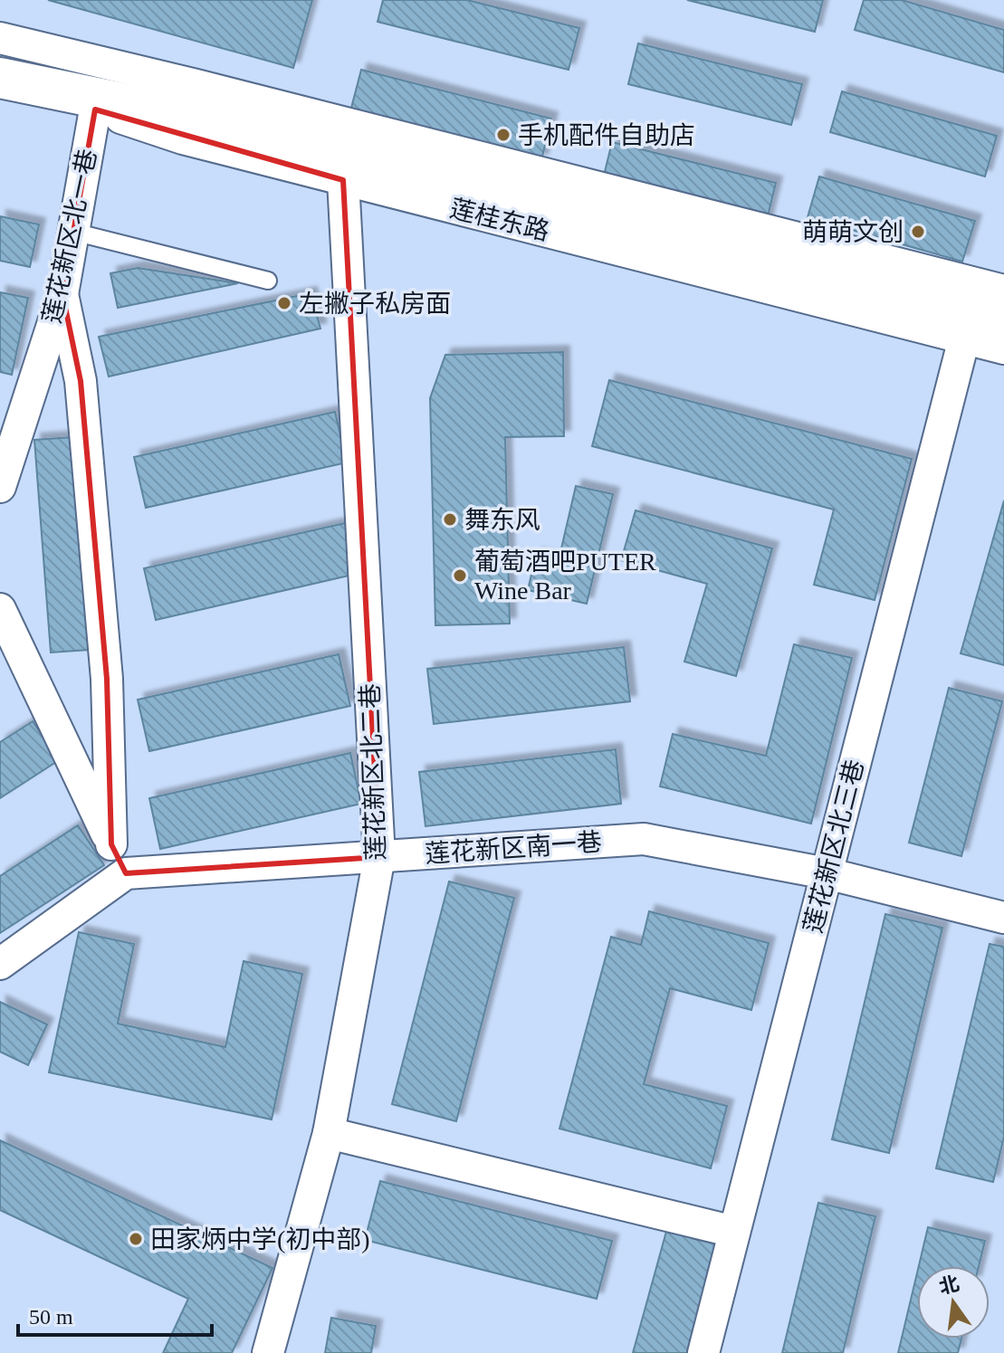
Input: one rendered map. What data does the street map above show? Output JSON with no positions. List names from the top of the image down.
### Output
{
  "streets": {
    "street": [
      "莲桂东路",
      "莲花新区北一巷",
      "莲花新区北二巷",
      "莲花新区北三巷",
      "莲花新区南一巷"
    ]
  },
  "crossings": [
    ["莲桂东路", "莲花新区北一巷"],
    ["莲桂东路", "莲花新区北二巷"],
    ["莲桂东路", "莲花新区北三巷"],
    ["莲花新区北二巷", "莲花新区南一巷"],
    ["莲花新区北三巷", "莲花新区南一巷"]
  ],
  "places": [
    "手机配件自助店",
    "萌萌文创",
    "左撇子私房面",
    "舞东风",
    "葡萄酒吧PUTER Wine Bar",
    "田家炳中学(初中部)"
  ],
  "scale_bar": "50 m",
  "north": "top"
}
